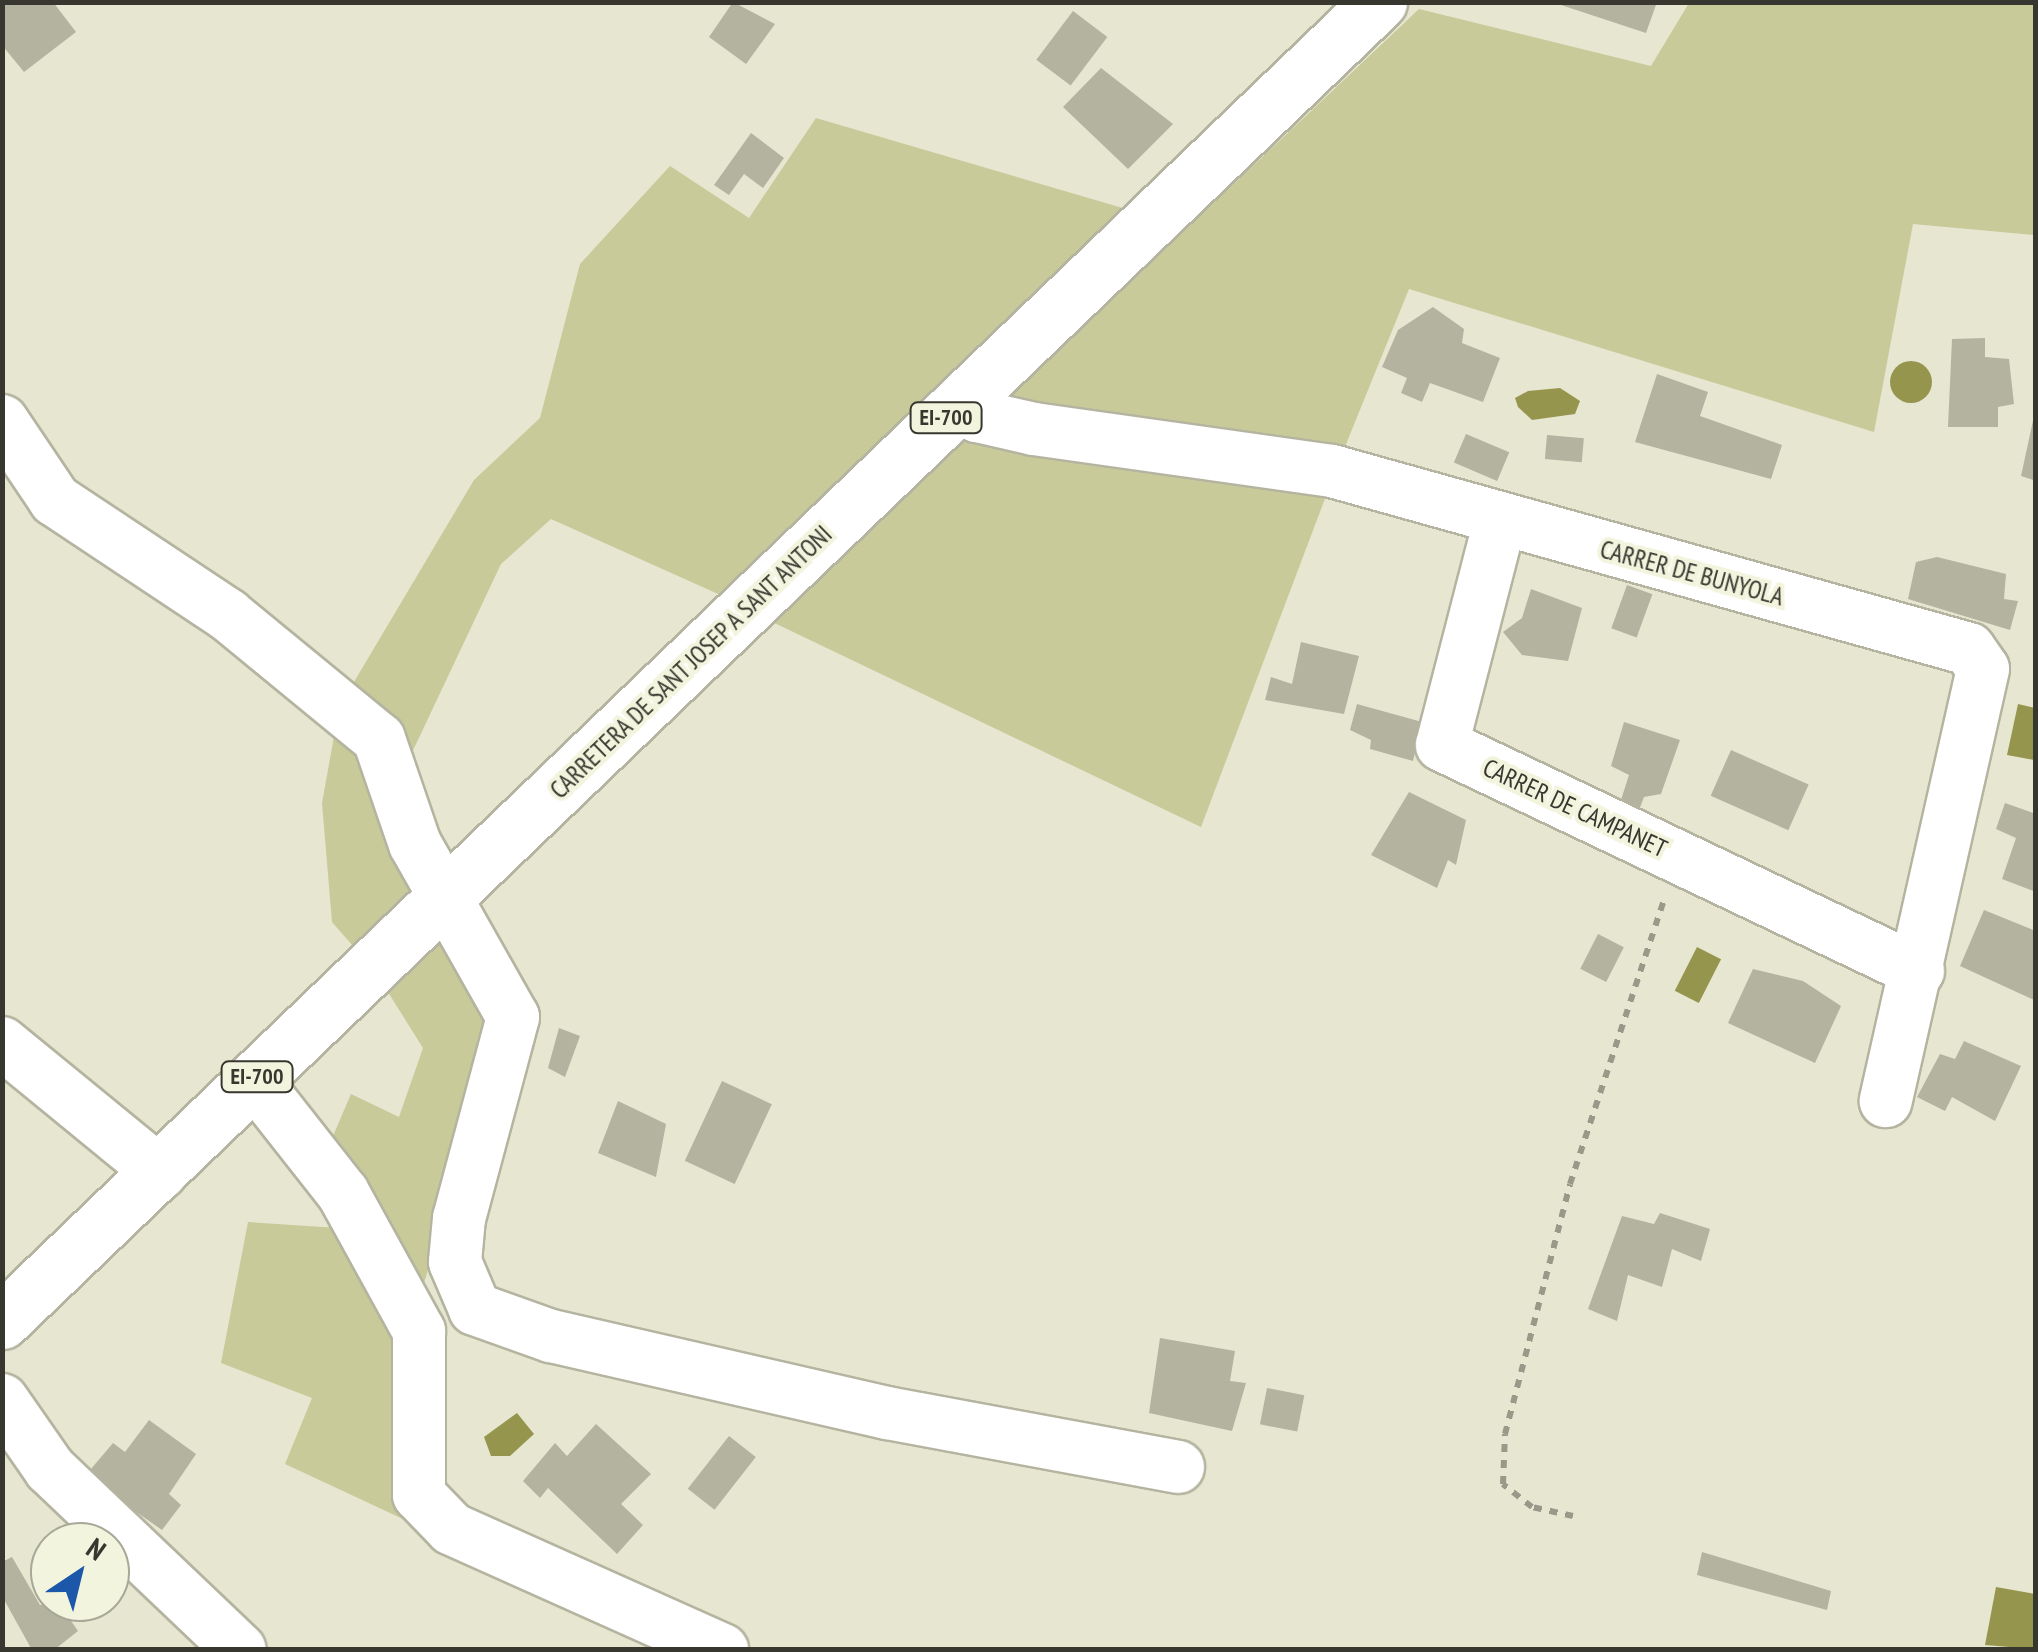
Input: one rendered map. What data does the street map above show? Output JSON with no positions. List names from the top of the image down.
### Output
{
  "streets": {
    "main road": ["EI-700", "CARRETERA DE SANT JOSEP A SANT ANTONI"],
    "street": ["CARRER DE BUNYOLA", "CARRER DE CAMPANET"]
  },
  "crossings": [
    ["CARRER DE BUNYOLA", "CARRETERA DE SANT JOSEP A SANT ANTONI"],
    ["CARRER DE BUNYOLA", "CARRER DE CAMPANET"]
  ],
  "north": "top right"
}
